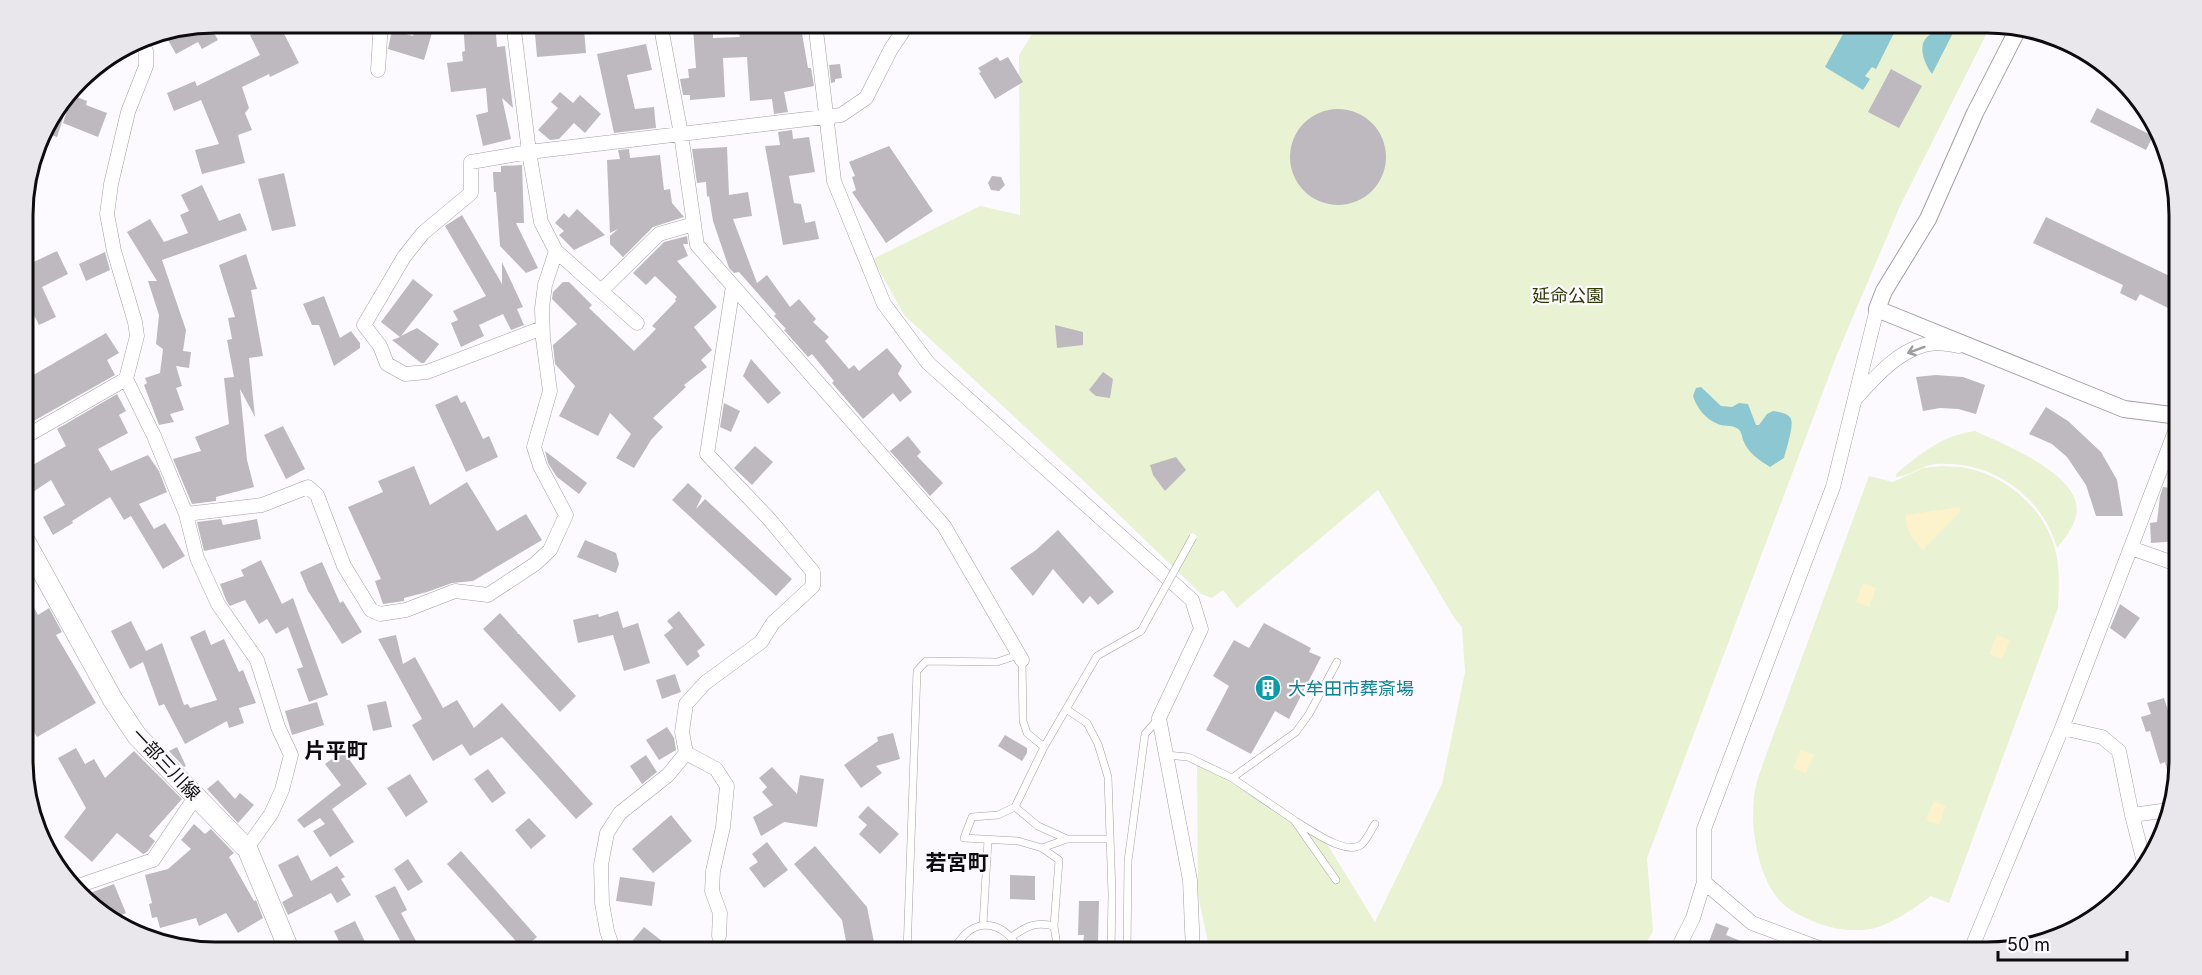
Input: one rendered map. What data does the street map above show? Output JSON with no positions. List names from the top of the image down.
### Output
{
  "streets": {
    "main road": ["一部三川線"]
  },
  "districts": ["片平町", "若宮町"],
  "parks": ["延命公園"],
  "places": {
    "building": ["大牟田市葬斎場"]
  },
  "scale_bar": "50 m"
}
